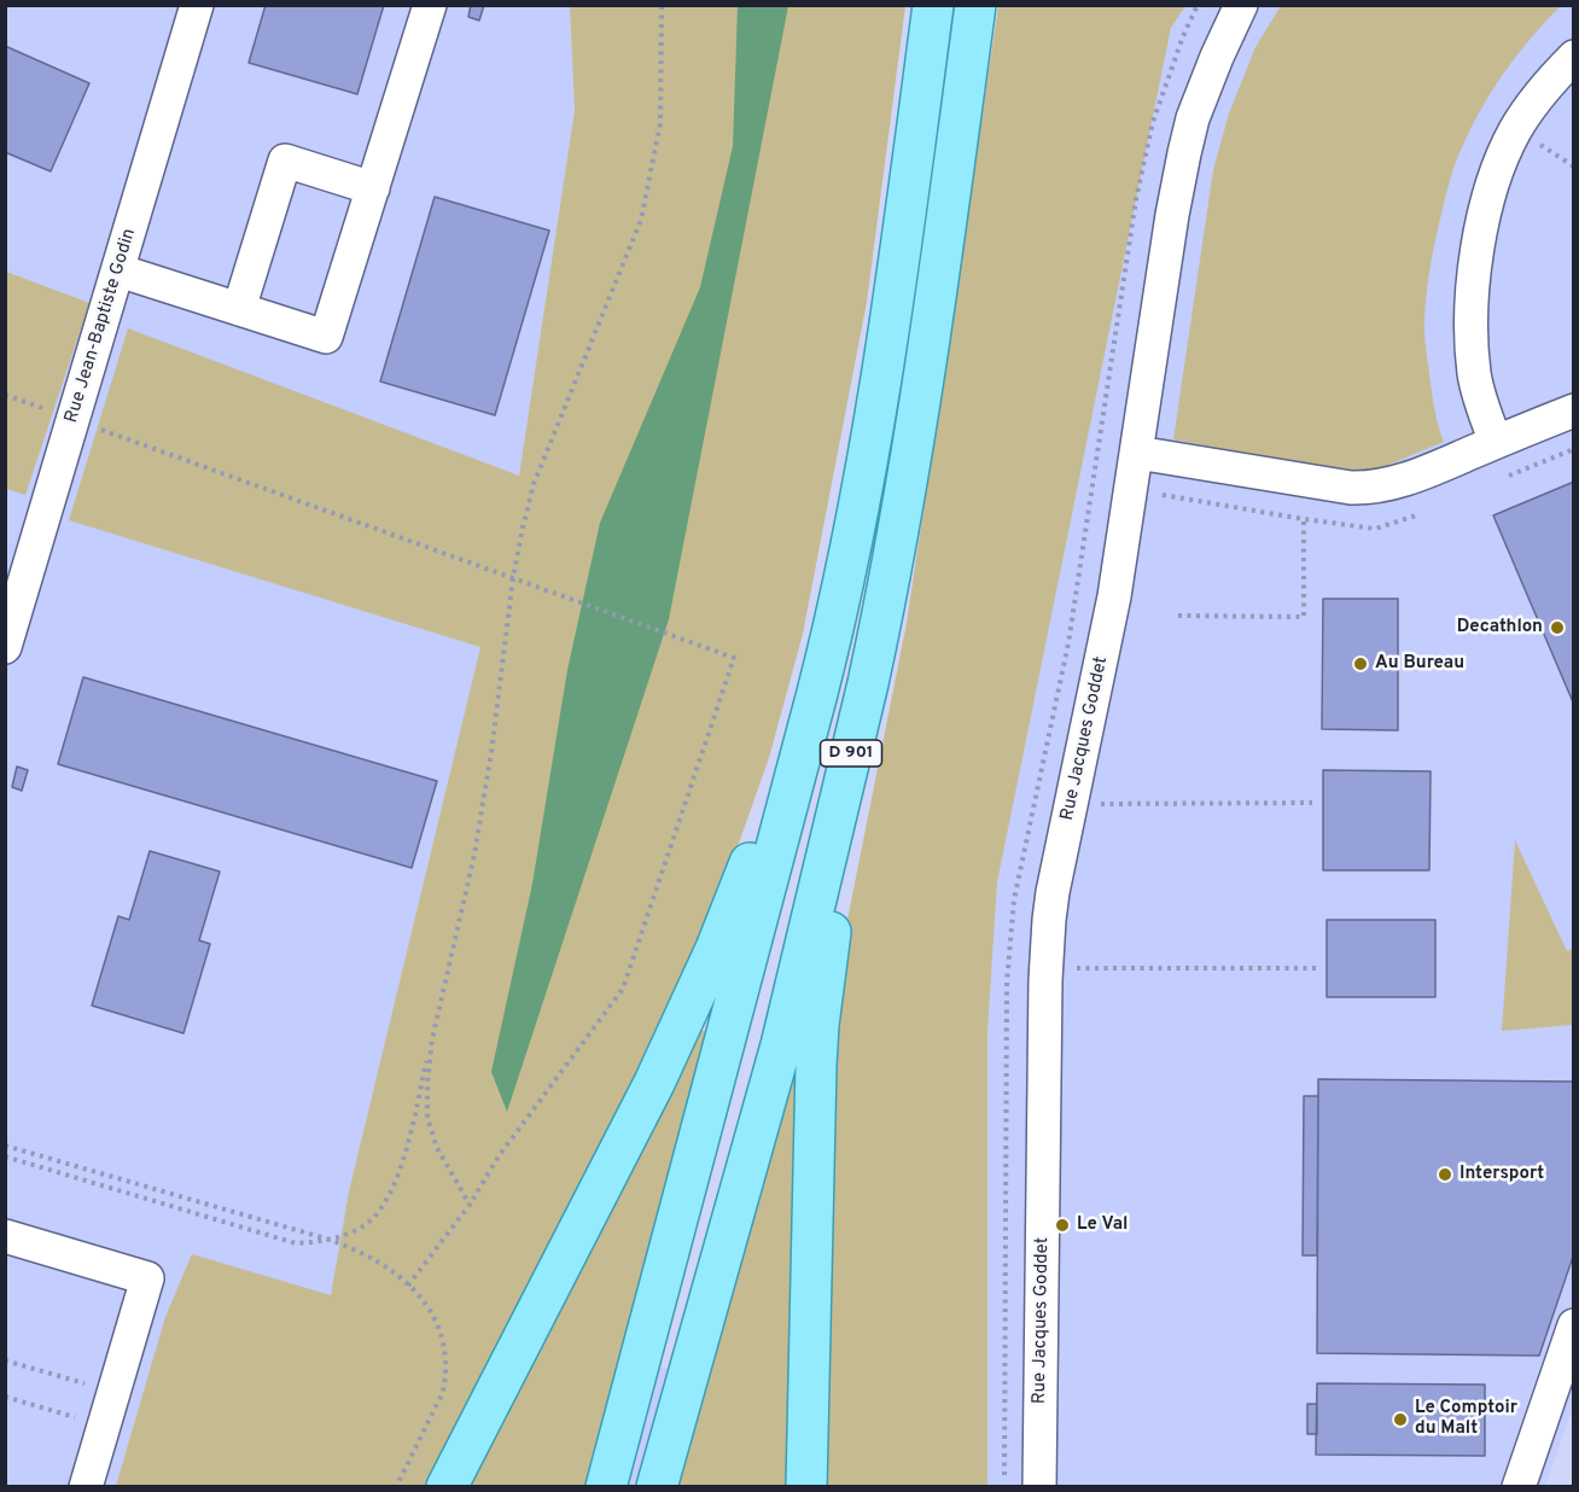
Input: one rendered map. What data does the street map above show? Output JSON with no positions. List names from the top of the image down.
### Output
{
  "streets": {
    "main road": ["D 901"],
    "street": ["Rue Jean-Baptiste Godin", "Rue Jacques Goddet"]
  },
  "places": [
    "Decathlon",
    "Au Bureau",
    "Intersport",
    "Le Val",
    "Le Comptoir du Malt"
  ]
}
